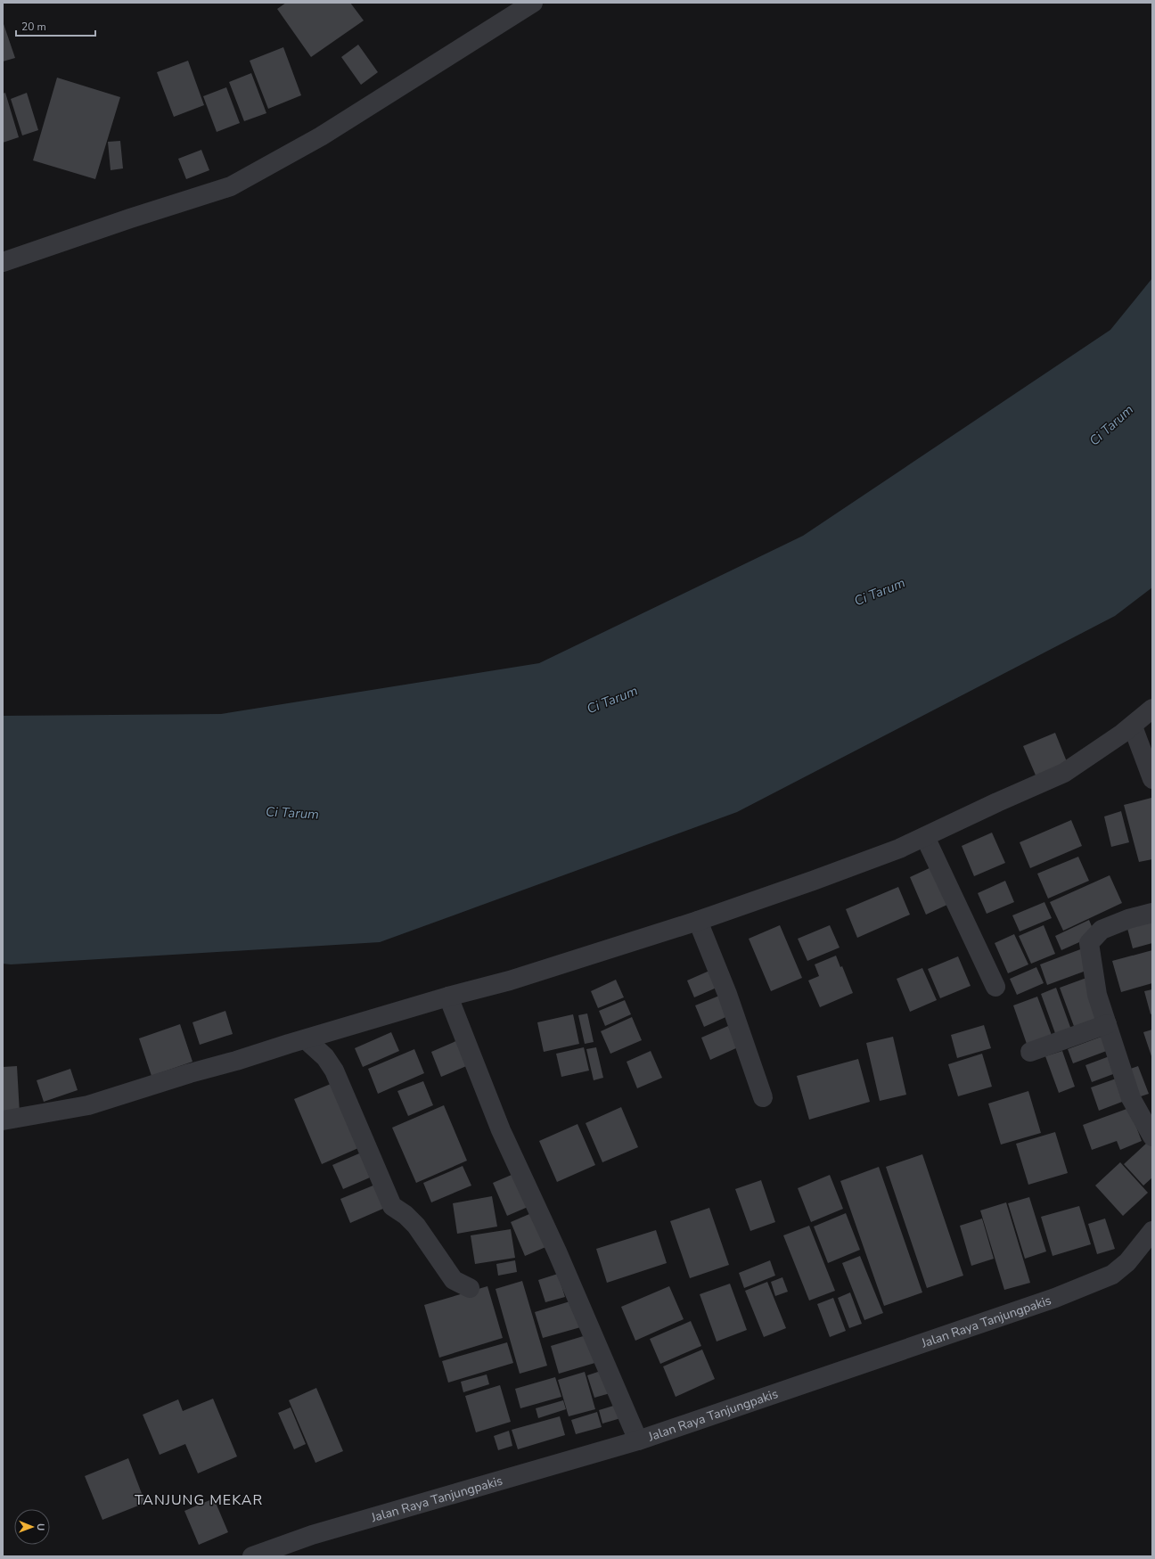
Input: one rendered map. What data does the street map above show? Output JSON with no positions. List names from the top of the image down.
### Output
{
  "streets": {
    "street": ["Jalan Raya Tanjungpakis"]
  },
  "districts": ["TANJUNG MEKAR"],
  "water": ["Ci Tarum"],
  "scale_bar": "20 m",
  "north": "right"
}
